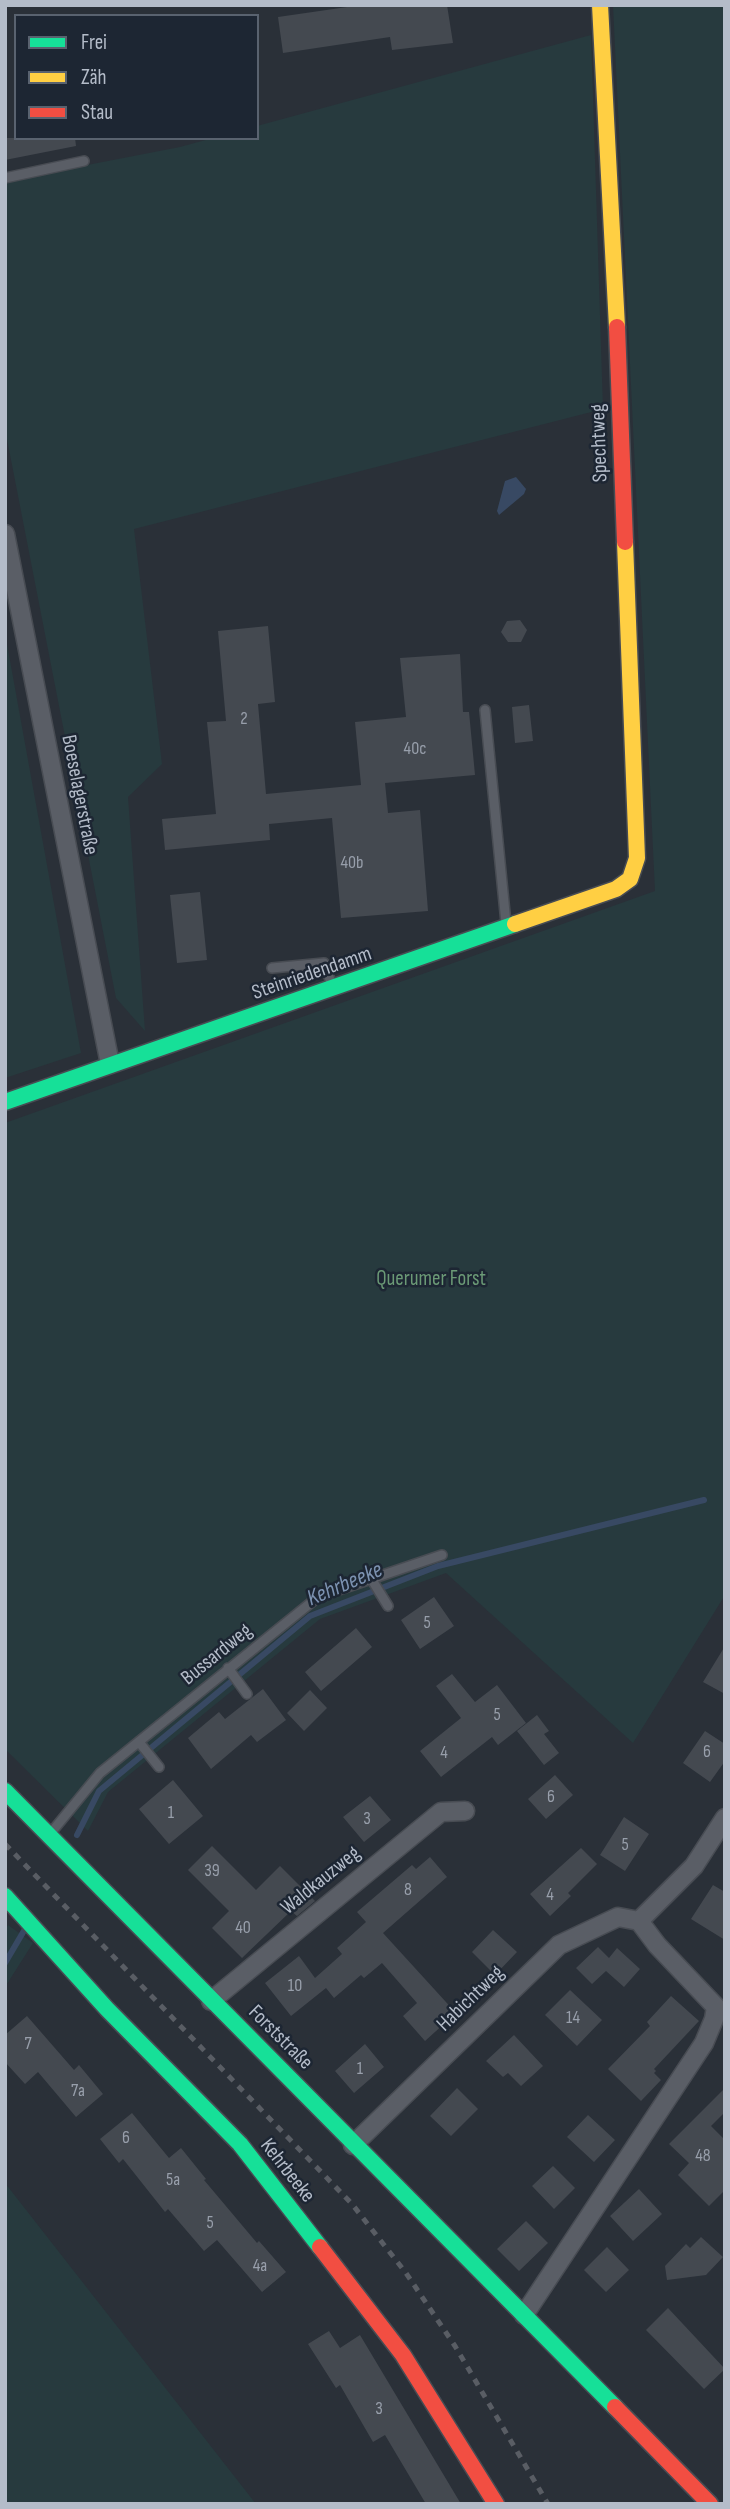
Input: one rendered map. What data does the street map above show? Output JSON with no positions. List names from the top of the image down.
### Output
{
  "streets": {
    "street": [
      "Spechtweg",
      "Boeselagerstraße",
      "Steinriedendamm",
      "Waldkauzweg",
      "Habichtweg",
      "Forststraße",
      "Kehrbeeke"
    ],
    "lane": ["Bussardweg"]
  },
  "crossings": [
    ["Spechtweg", "Steinriedendamm"],
    ["Boeselagerstraße", "Steinriedendamm"],
    ["Bussardweg", "Forststraße"],
    ["Waldkauzweg", "Forststraße"],
    ["Habichtweg", "Forststraße"]
  ],
  "water": ["Kehrbeeke"],
  "parks": ["Querumer Forst"],
  "house_numbers": [
    "2",
    "40c",
    "40b",
    "5",
    "5",
    "6",
    "4",
    "6",
    "1",
    "3",
    "5",
    "39",
    "8",
    "4",
    "40",
    "10",
    "14",
    "7",
    "1",
    "7a",
    "6",
    "48",
    "5a",
    "5",
    "4a",
    "3"
  ],
  "legend": ["Frei", "Zäh", "Stau"]
}
